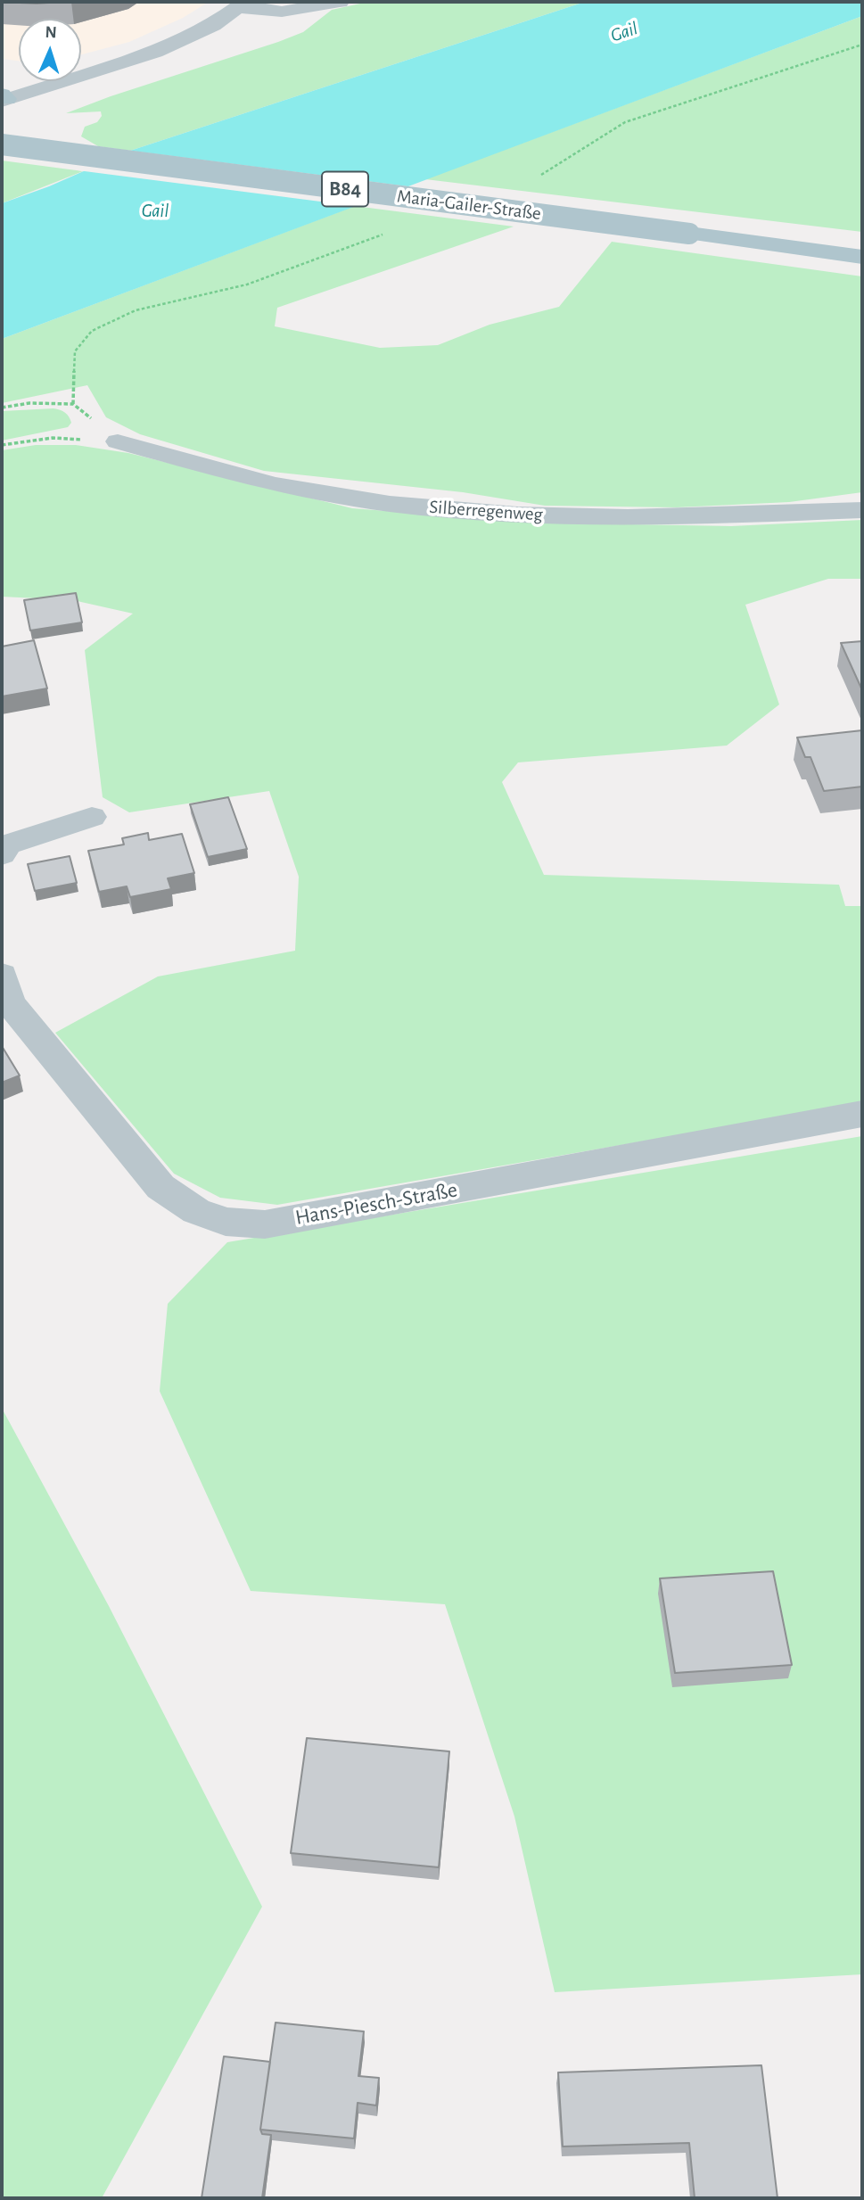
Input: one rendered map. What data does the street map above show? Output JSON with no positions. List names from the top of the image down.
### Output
{
  "streets": {
    "main road": ["B84", "Maria-Gailer-Straße"],
    "street": ["Silberregenweg", "Hans-Piesch-Straße"]
  },
  "water": ["Gail"],
  "north": "top"
}
